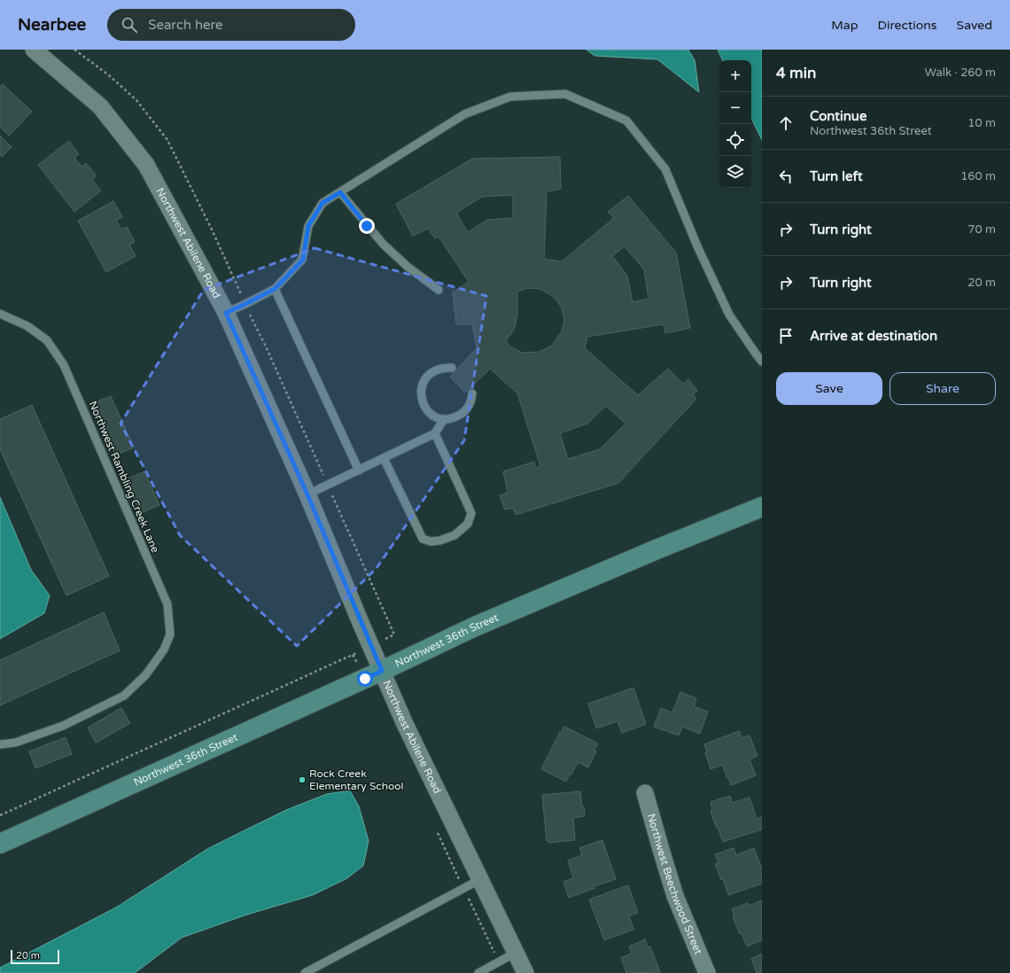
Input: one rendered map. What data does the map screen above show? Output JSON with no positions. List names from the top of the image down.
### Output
{
  "streets": {
    "main road": ["Northwest 36th Street"],
    "street": ["Northwest Abilene Road", "Northwest Beechwood Street"],
    "lane": ["Northwest Rambling Creek Lane"]
  },
  "crossings": [
    ["Northwest Abilene Road", "Northwest 36th Street"]
  ],
  "places": ["Rock Creek Elementary School"],
  "scale_bar": "20 m",
  "page": {
    "header": "Nearbee",
    "search": "Search here",
    "nav": ["Map", "Directions", "Saved"],
    "heading": ["4 min", "Walk · 260 m"],
    "map_buttons": ["+", "−"],
    "list": [
      ["Continue", "Northwest 36th Street", "10 m"],
      ["Turn left", "160 m"],
      ["Turn right", "70 m"],
      ["Turn right", "20 m"],
      "Arrive at destination"
    ],
    "buttons": ["Save", "Share"],
    "scale": "20 m"
  }
}
